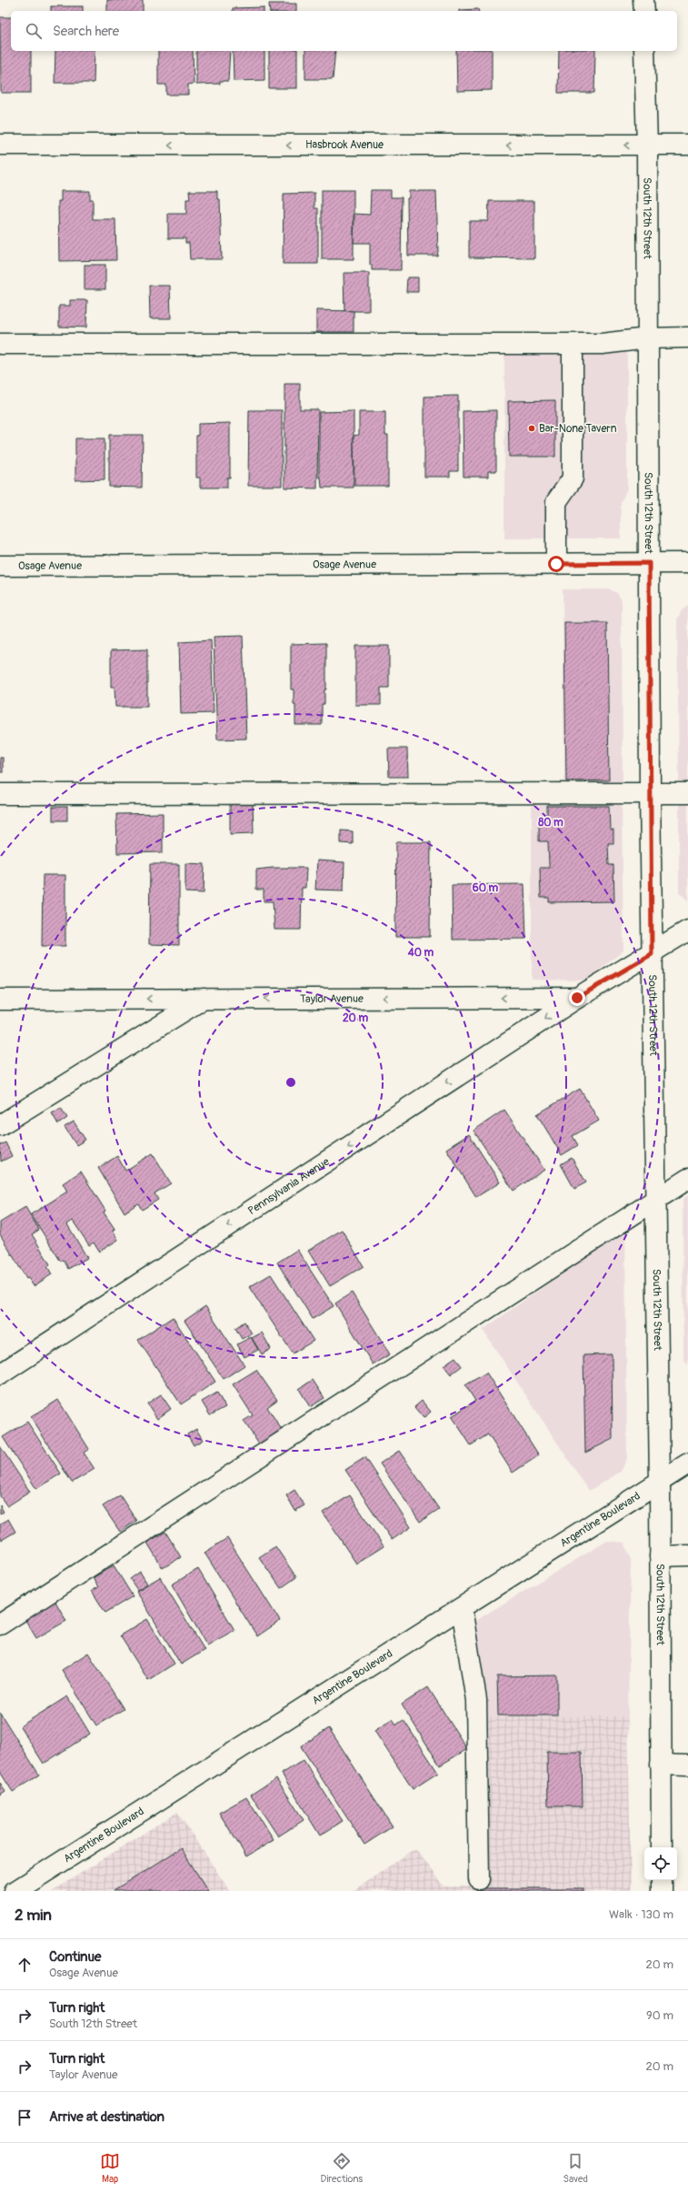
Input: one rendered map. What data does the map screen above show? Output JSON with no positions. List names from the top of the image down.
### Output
{
  "streets": {
    "street": [
      "Hasbrook Avenue",
      "South 12th Street",
      "Osage Avenue",
      "Taylor Avenue",
      "Pennsylvania Avenue",
      "Argentine Boulevard"
    ]
  },
  "crossings": [
    ["Hasbrook Avenue", "South 12th Street"],
    ["South 12th Street", "Osage Avenue"],
    ["South 12th Street", "Argentine Boulevard"],
    ["Taylor Avenue", "Pennsylvania Avenue"]
  ],
  "one_way": ["Hasbrook Avenue", "Taylor Avenue", "Pennsylvania Avenue"],
  "places": ["Bar-None Tavern"],
  "page": {
    "search": "Search here",
    "heading": ["2 min", "Walk · 130 m"],
    "list": [
      ["Continue", "Osage Avenue", "20 m"],
      ["Turn right", "South 12th Street", "90 m"],
      ["Turn right", "Taylor Avenue", "20 m"],
      "Arrive at destination"
    ],
    "nav": ["Map", "Directions", "Saved"]
  },
  "rings": [
    "80 m",
    "60 m",
    "40 m",
    "20 m"
  ]
}
